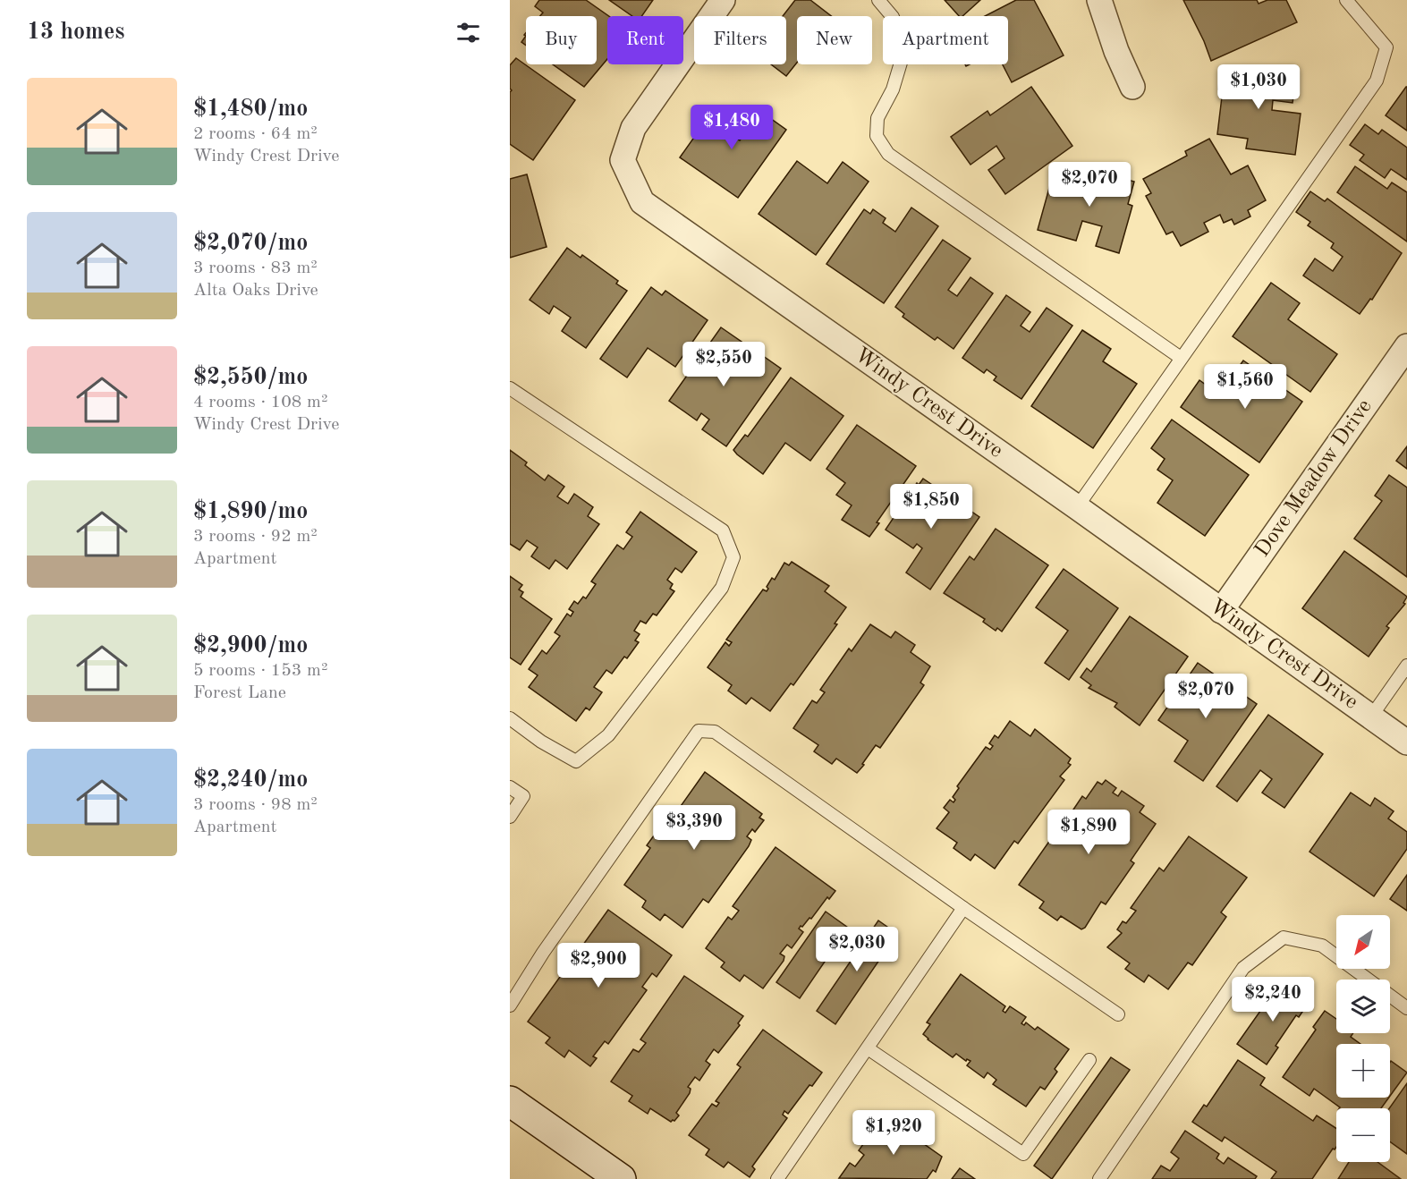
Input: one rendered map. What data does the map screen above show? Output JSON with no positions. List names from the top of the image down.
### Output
{
  "streets": {
    "street": ["Windy Crest Drive", "Dove Meadow Drive"]
  },
  "crossings": [
    ["Windy Crest Drive", "Dove Meadow Drive"]
  ],
  "north": "bottom left",
  "page": {
    "heading": "13 homes",
    "chip": [
      "Buy",
      "Rent",
      "Filters",
      "New",
      "Apartment"
    ],
    "list": [
      {
        "name": "$1,480/mo",
        "note": "2 rooms · 64 m² · Windy Crest Drive"
      },
      {
        "name": "$2,070/mo",
        "note": "3 rooms · 83 m² · Alta Oaks Drive"
      },
      {
        "name": "$2,550/mo",
        "note": "4 rooms · 108 m² · Windy Crest Drive"
      },
      {
        "name": "$1,890/mo",
        "note": "3 rooms · 92 m² · Apartment"
      },
      {
        "name": "$2,900/mo",
        "note": "5 rooms · 153 m² · Forest Lane"
      },
      {
        "name": "$2,240/mo",
        "note": "3 rooms · 98 m² · Apartment"
      }
    ],
    "price": [
      "$1,030",
      "$1,480",
      "$2,070",
      "$2,550",
      "$1,560",
      "$1,850",
      "$2,070",
      "$3,390",
      "$1,890",
      "$2,030",
      "$2,900",
      "$2,240",
      "$1,920"
    ],
    "map_buttons": ["+", "−"]
  }
}
